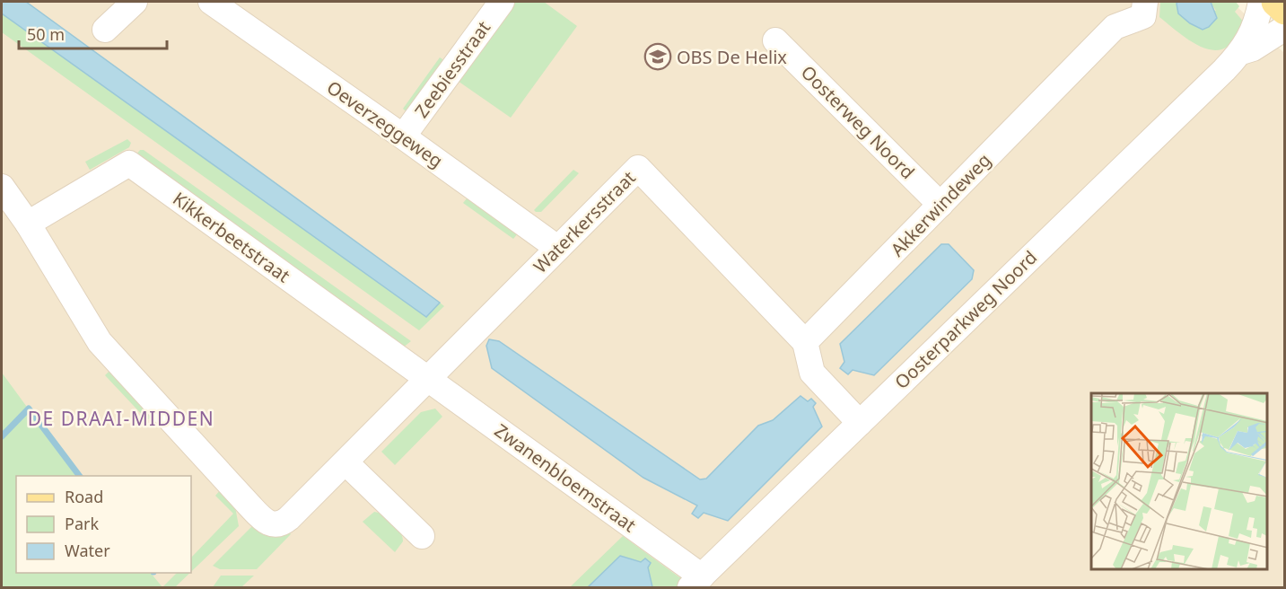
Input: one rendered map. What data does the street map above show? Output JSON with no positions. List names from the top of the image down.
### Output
{
  "streets": {
    "street": [
      "Zeebiesstraat",
      "Oosterweg Noord",
      "Oeverzeggeweg",
      "Akkerwindeweg",
      "Waterkersstraat",
      "Kikkerbeetstraat",
      "Oosterparkweg Noord",
      "Zwanenbloemstraat"
    ]
  },
  "crossings": [
    ["Zeebiesstraat", "Oeverzeggeweg"],
    ["Oosterweg Noord", "Akkerwindeweg"],
    ["Oeverzeggeweg", "Waterkersstraat"],
    ["Akkerwindeweg", "Waterkersstraat"],
    ["Waterkersstraat", "Kikkerbeetstraat"],
    ["Waterkersstraat", "Zwanenbloemstraat"],
    ["Kikkerbeetstraat", "Zwanenbloemstraat"],
    ["Oosterparkweg Noord", "Zwanenbloemstraat"]
  ],
  "districts": ["DE DRAAI-MIDDEN"],
  "places": {
    "school or university": ["OBS De Helix"]
  },
  "legend": ["Road", "Park", "Water"],
  "scale_bar": "50 m"
}
